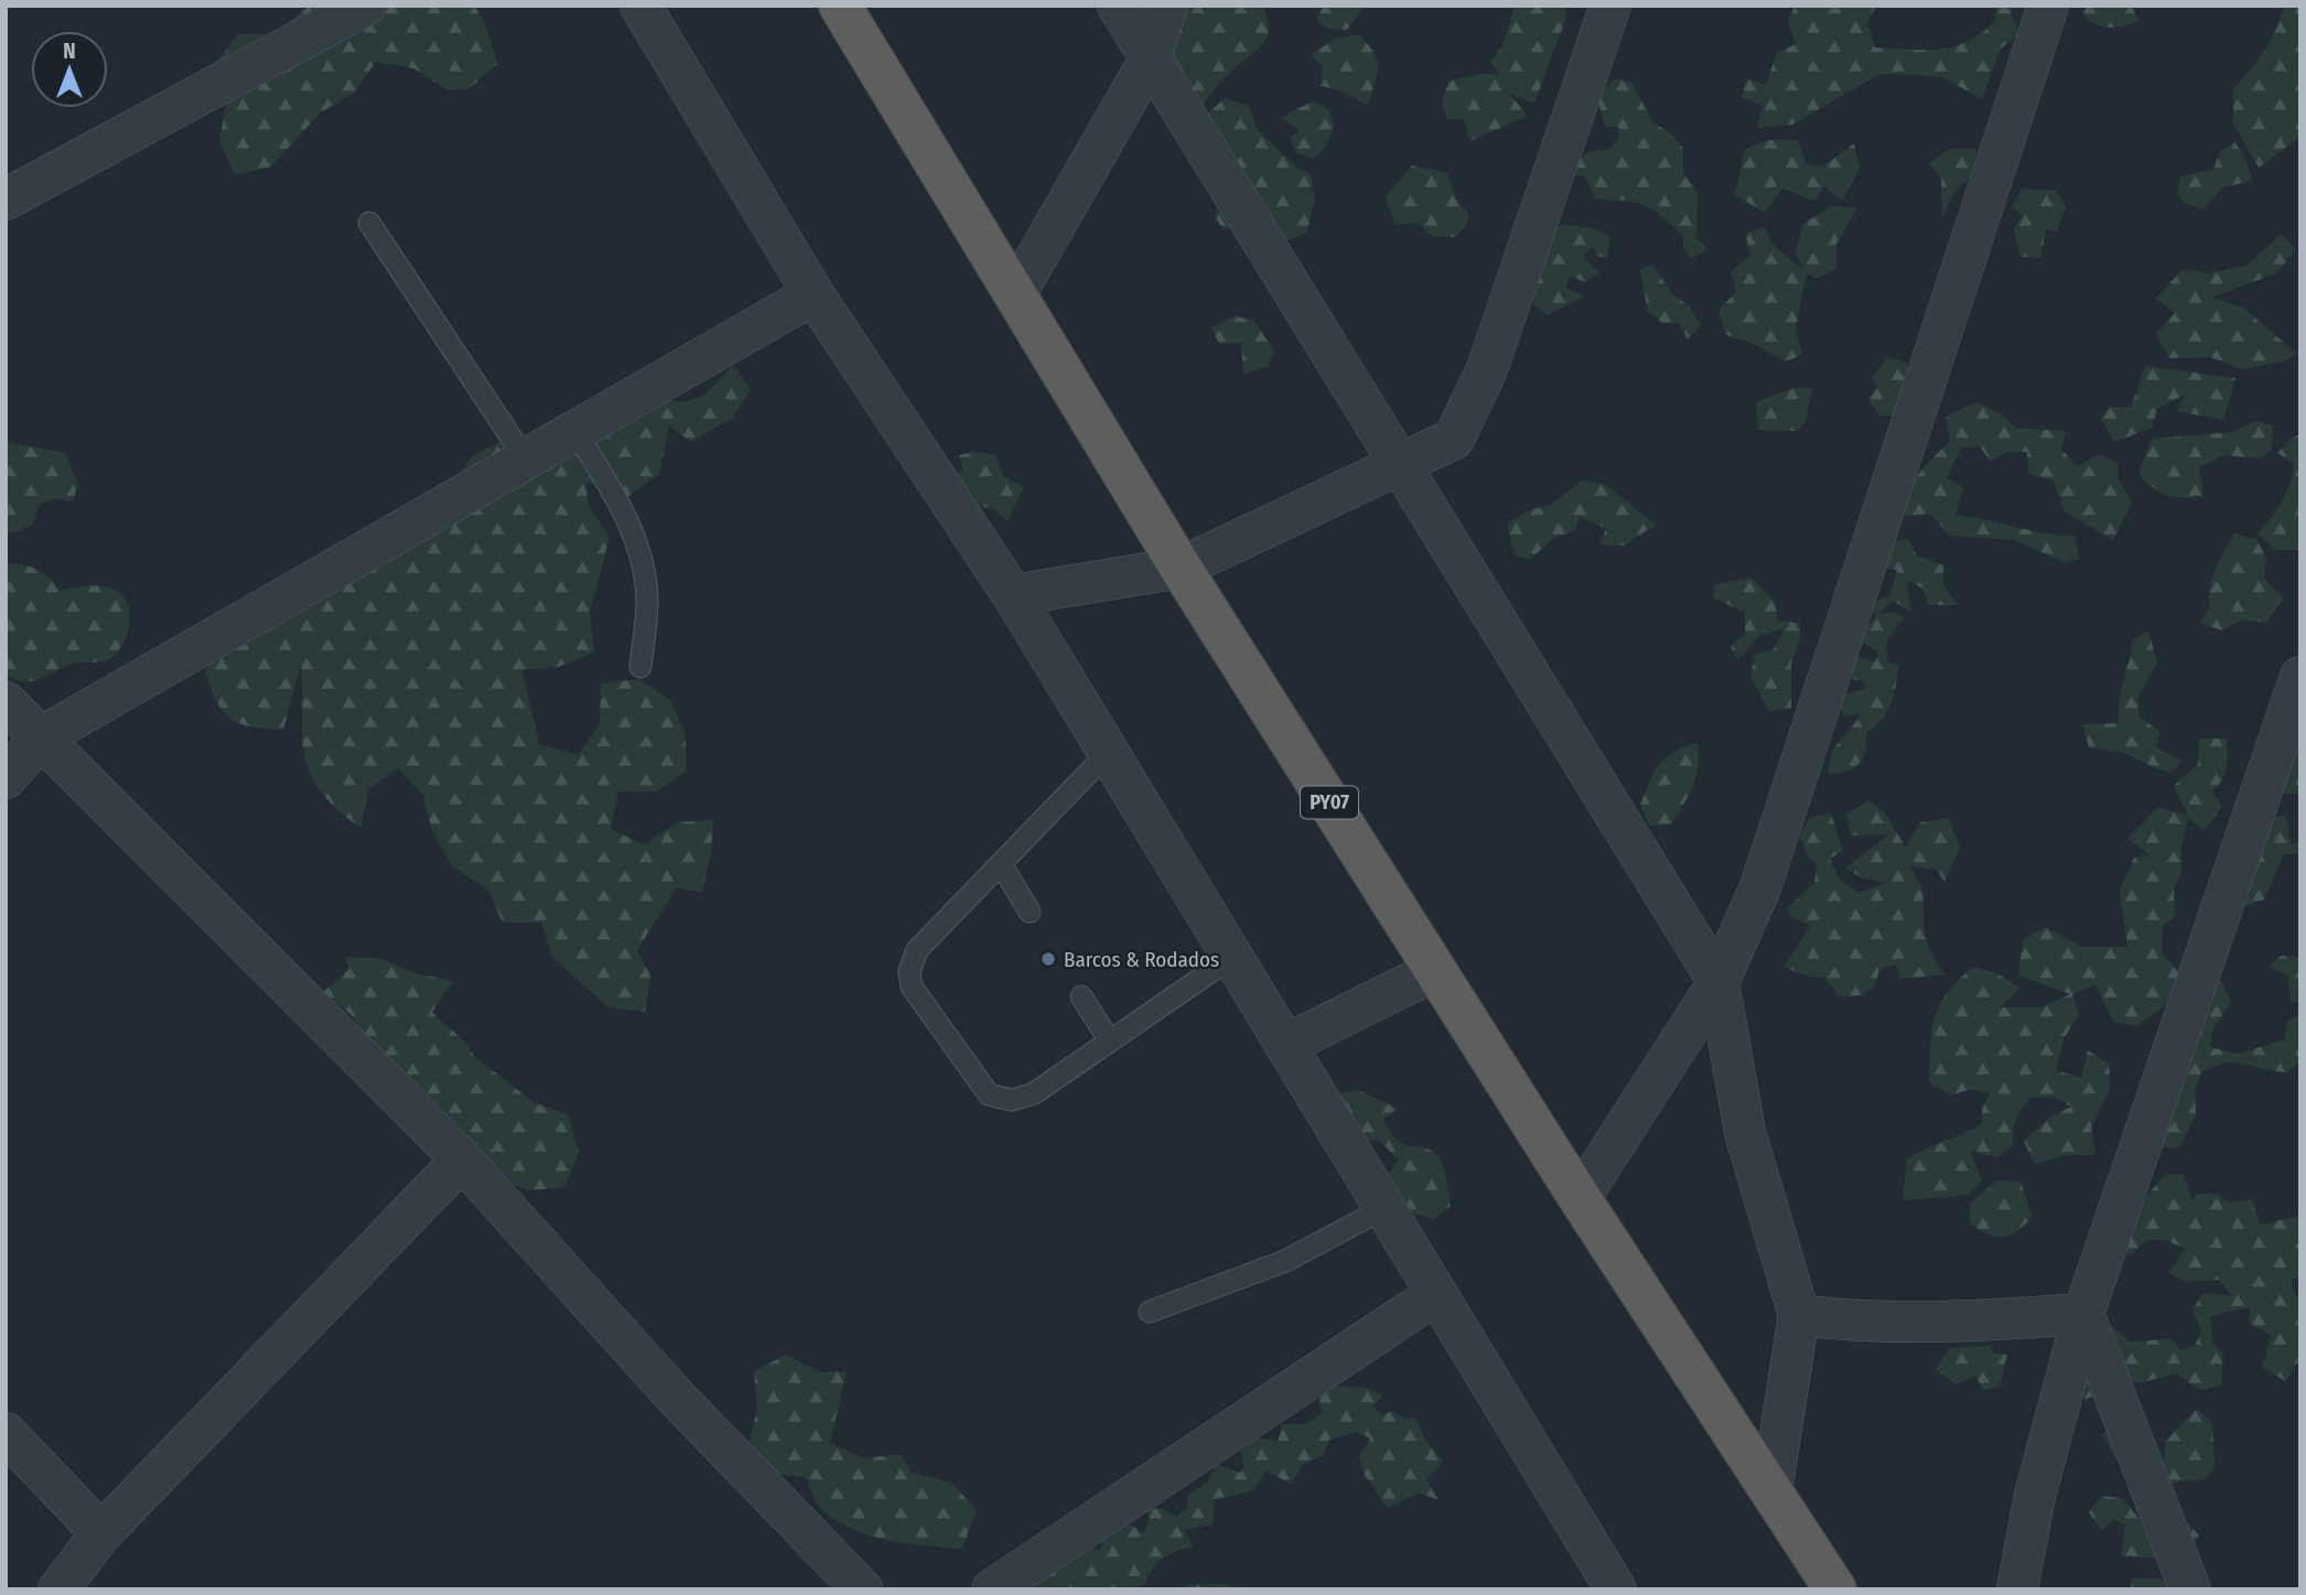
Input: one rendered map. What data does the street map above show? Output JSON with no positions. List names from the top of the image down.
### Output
{
  "streets": {
    "highway": ["PY07"]
  },
  "places": ["Barcos & Rodados"],
  "north": "top"
}
